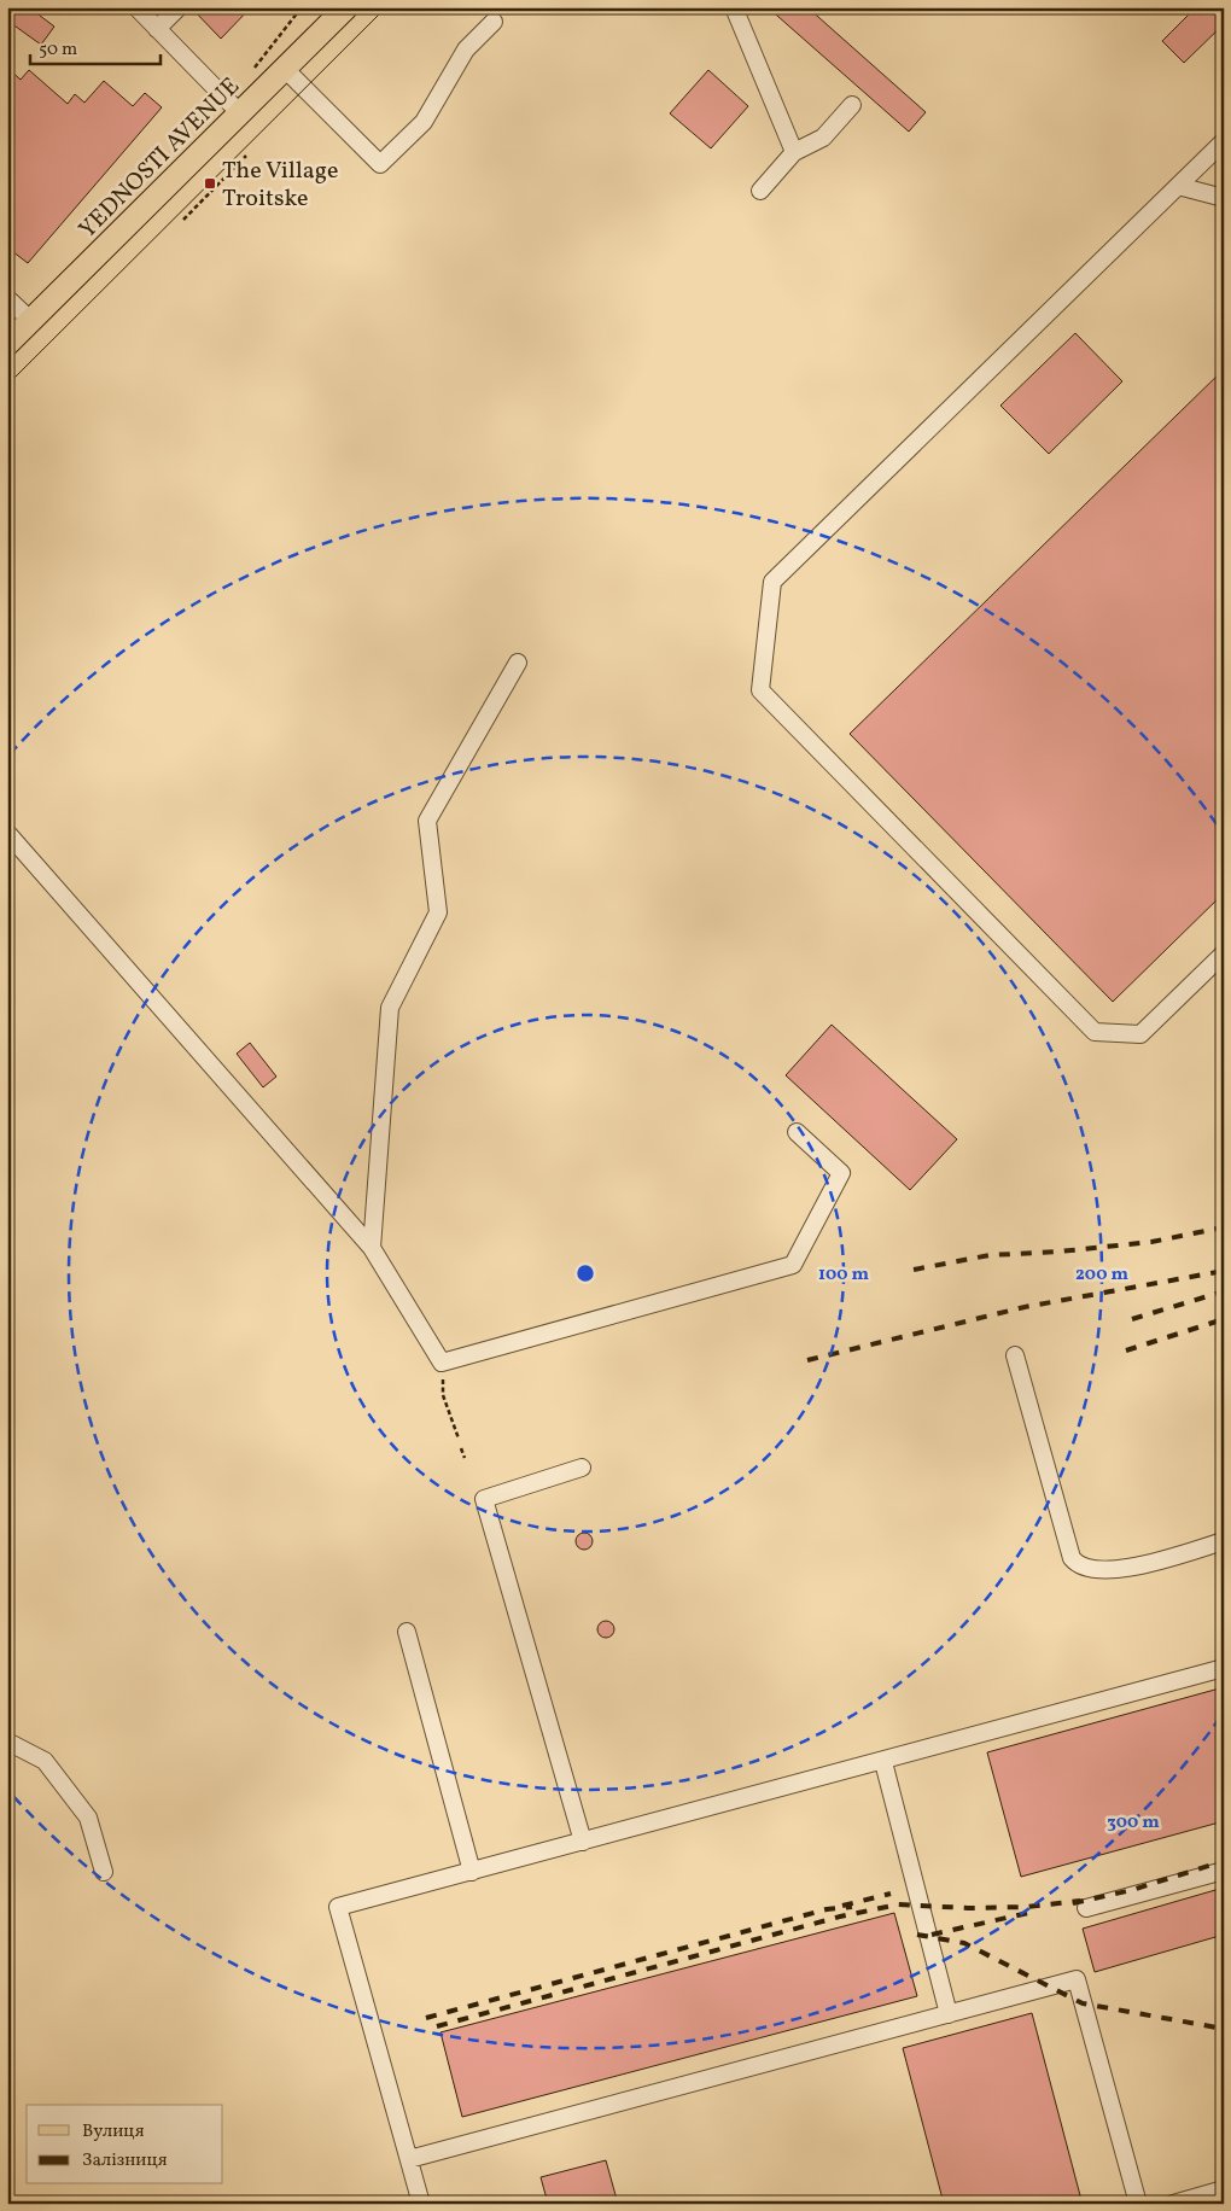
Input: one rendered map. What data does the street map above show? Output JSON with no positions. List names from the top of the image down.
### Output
{
  "streets": {
    "main road": ["YEDNOSTI AVENUE"]
  },
  "places": {
    "transit": ["The Village Troitske"]
  },
  "legend": ["Вулиця", "Залізниця"],
  "scale_bar": "50 m",
  "rings": ["100 m", "200 m", "300 m"]
}
